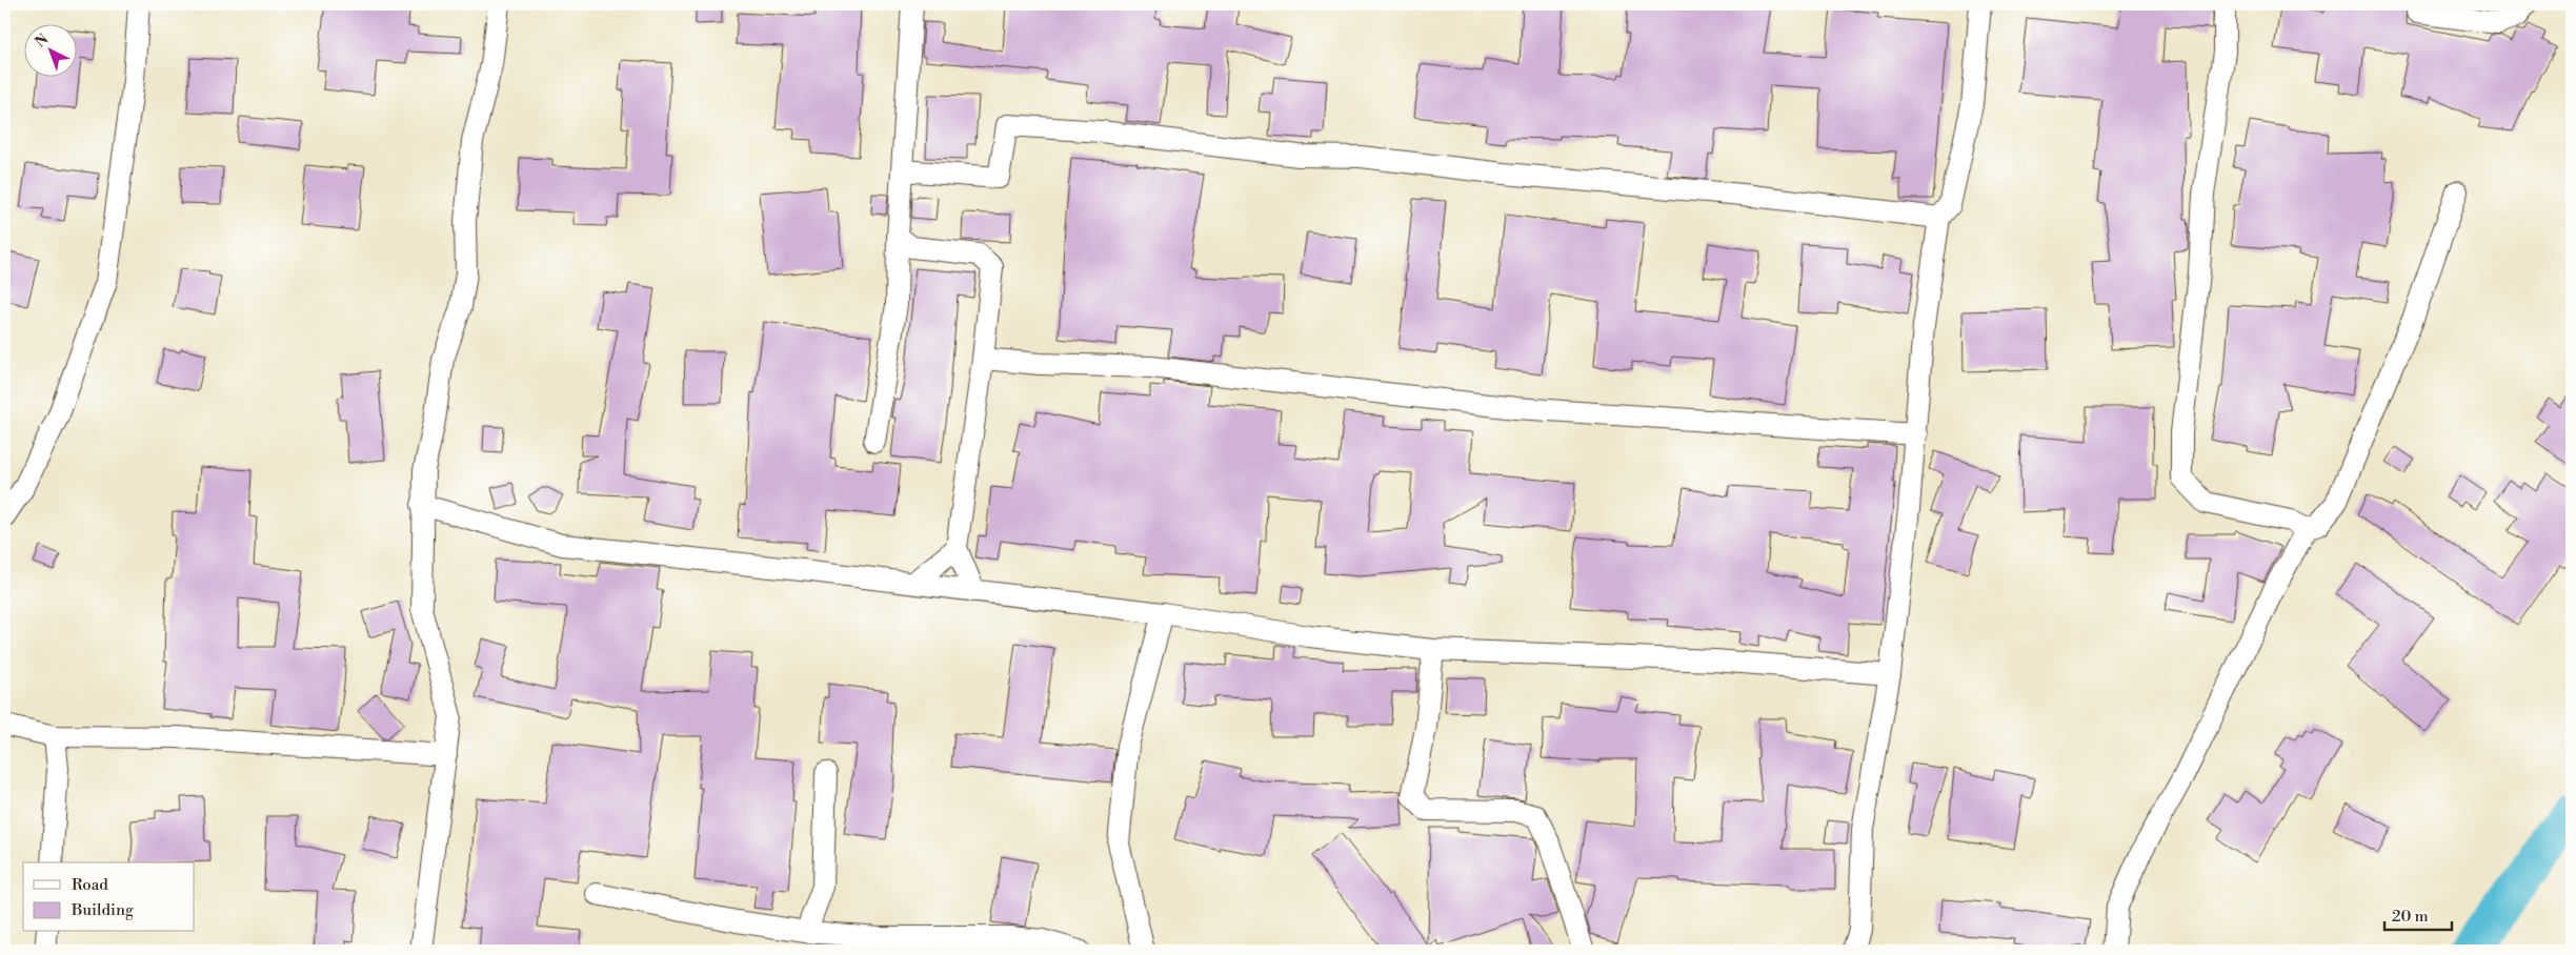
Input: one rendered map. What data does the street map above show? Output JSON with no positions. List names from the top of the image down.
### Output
{
  "legend": ["Road", "Building"],
  "scale_bar": "20 m",
  "north": "top left"
}
